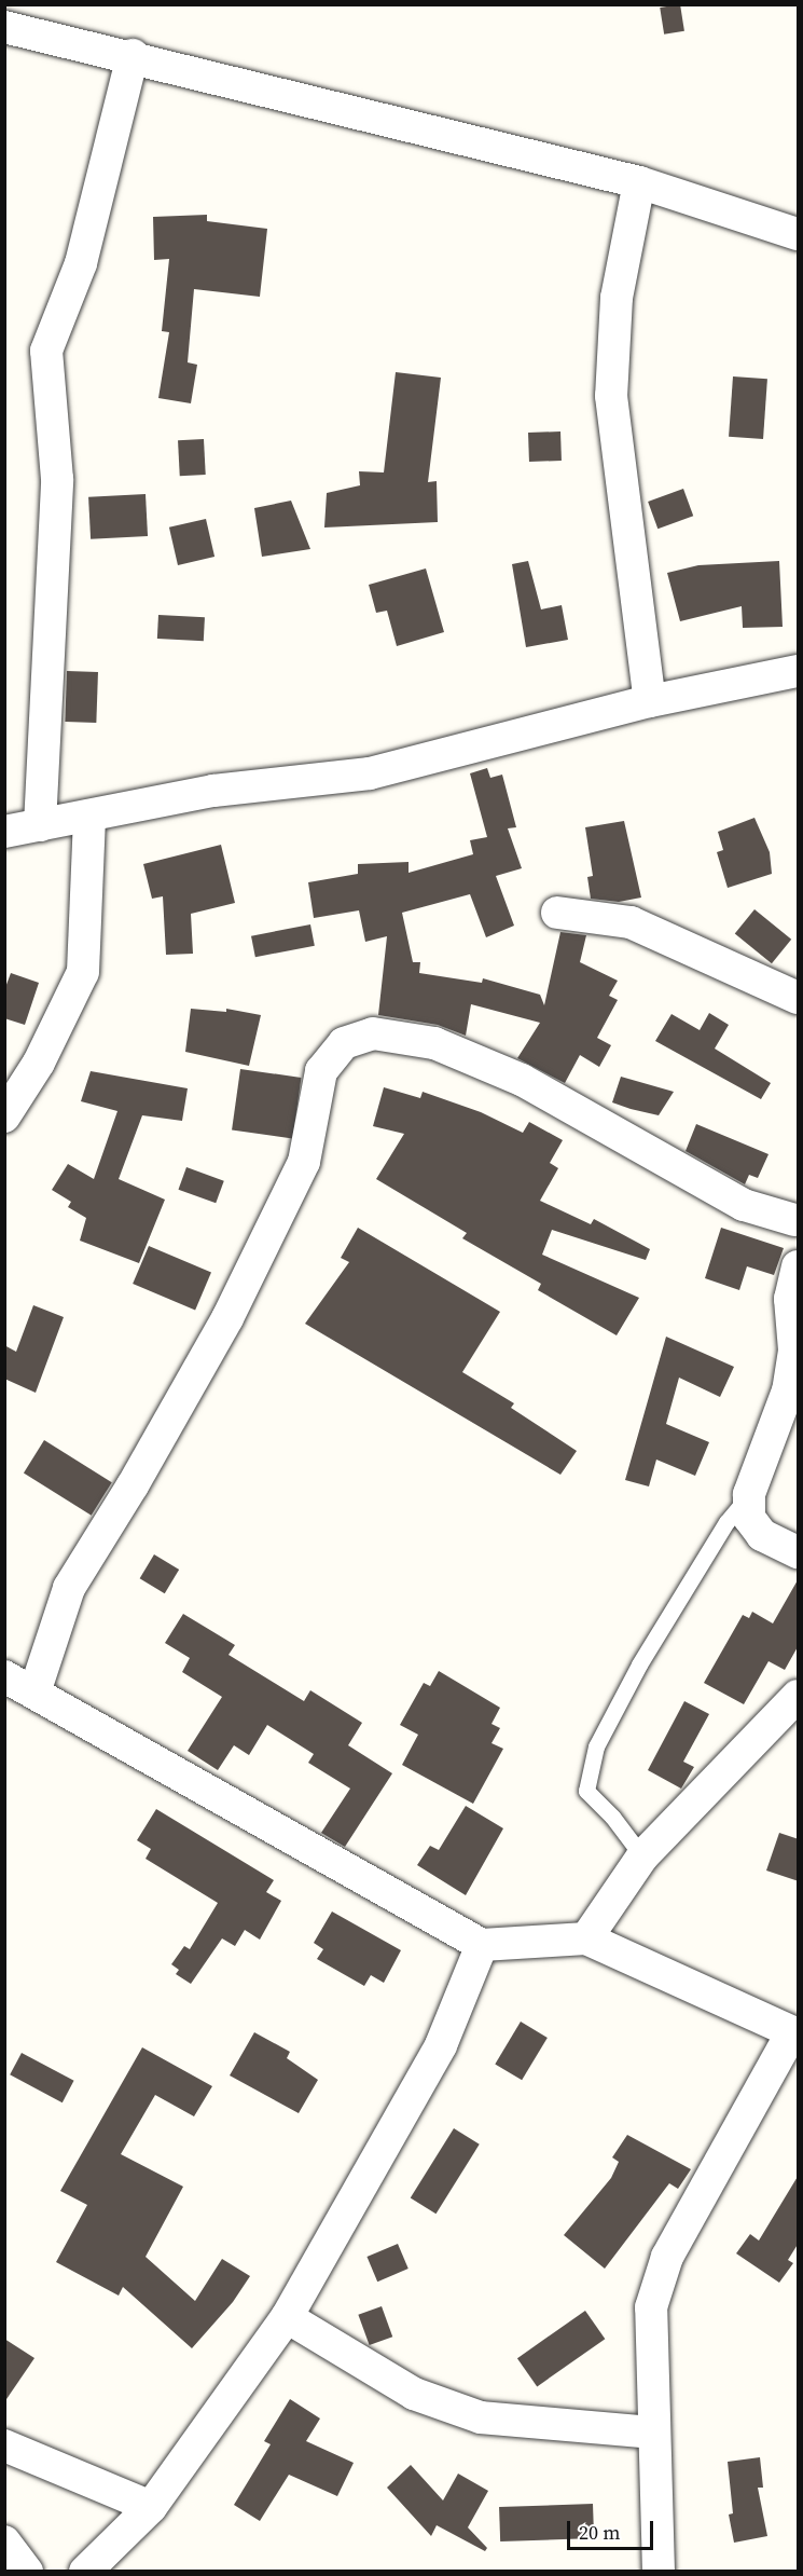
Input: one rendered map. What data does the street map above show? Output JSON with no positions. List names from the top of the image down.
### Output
{
  "scale_bar": "20 m"
}
